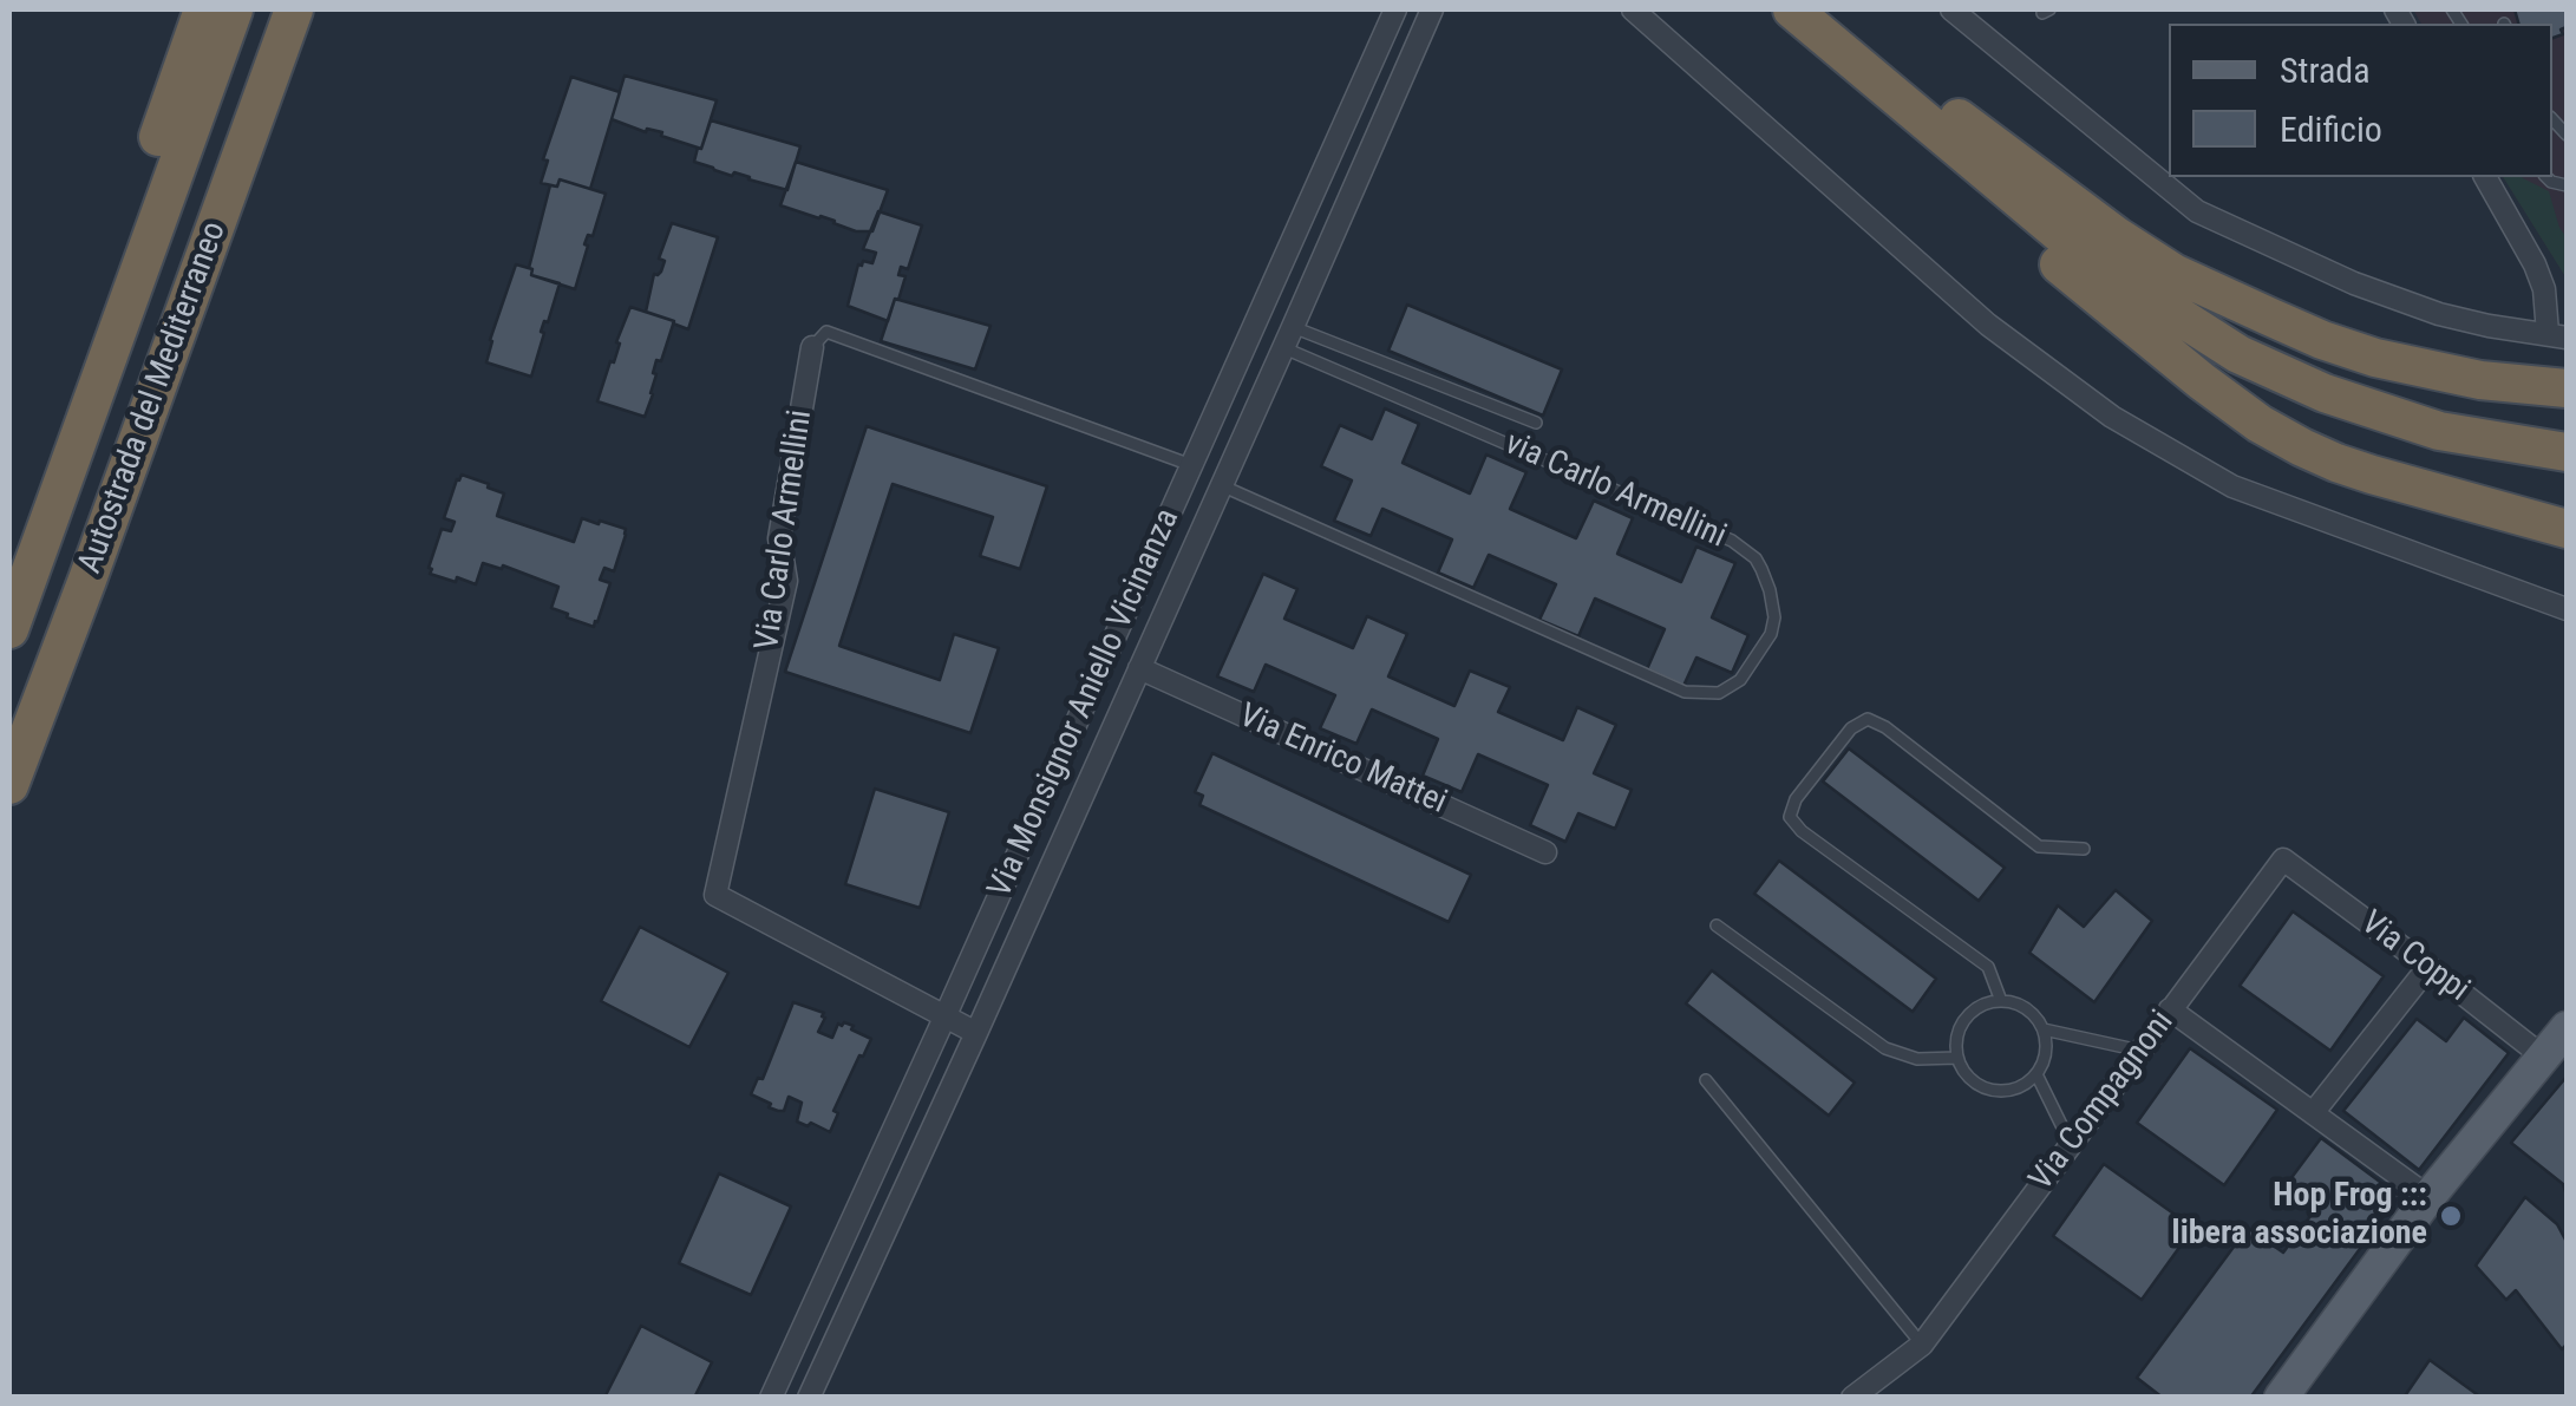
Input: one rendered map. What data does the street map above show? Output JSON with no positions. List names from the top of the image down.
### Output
{
  "streets": {
    "highway": ["Autostrada del Mediterraneo"],
    "street": [
      "Via Carlo Armellini",
      "Via Monsignor Aniello Vicinanza",
      "Via Enrico Mattei",
      "Via Coppi",
      "Via Compagnoni"
    ],
    "lane": ["via Carlo Armellini"]
  },
  "crossings": [
    ["via Carlo Armellini", "Via Monsignor Aniello Vicinanza"],
    ["Via Carlo Armellini", "Via Monsignor Aniello Vicinanza"],
    ["Via Monsignor Aniello Vicinanza", "Via Enrico Mattei"],
    ["Via Coppi", "Via Compagnoni"]
  ],
  "places": ["Hop Frog ::: libera associazione"],
  "legend": ["Strada", "Edificio"]
}
